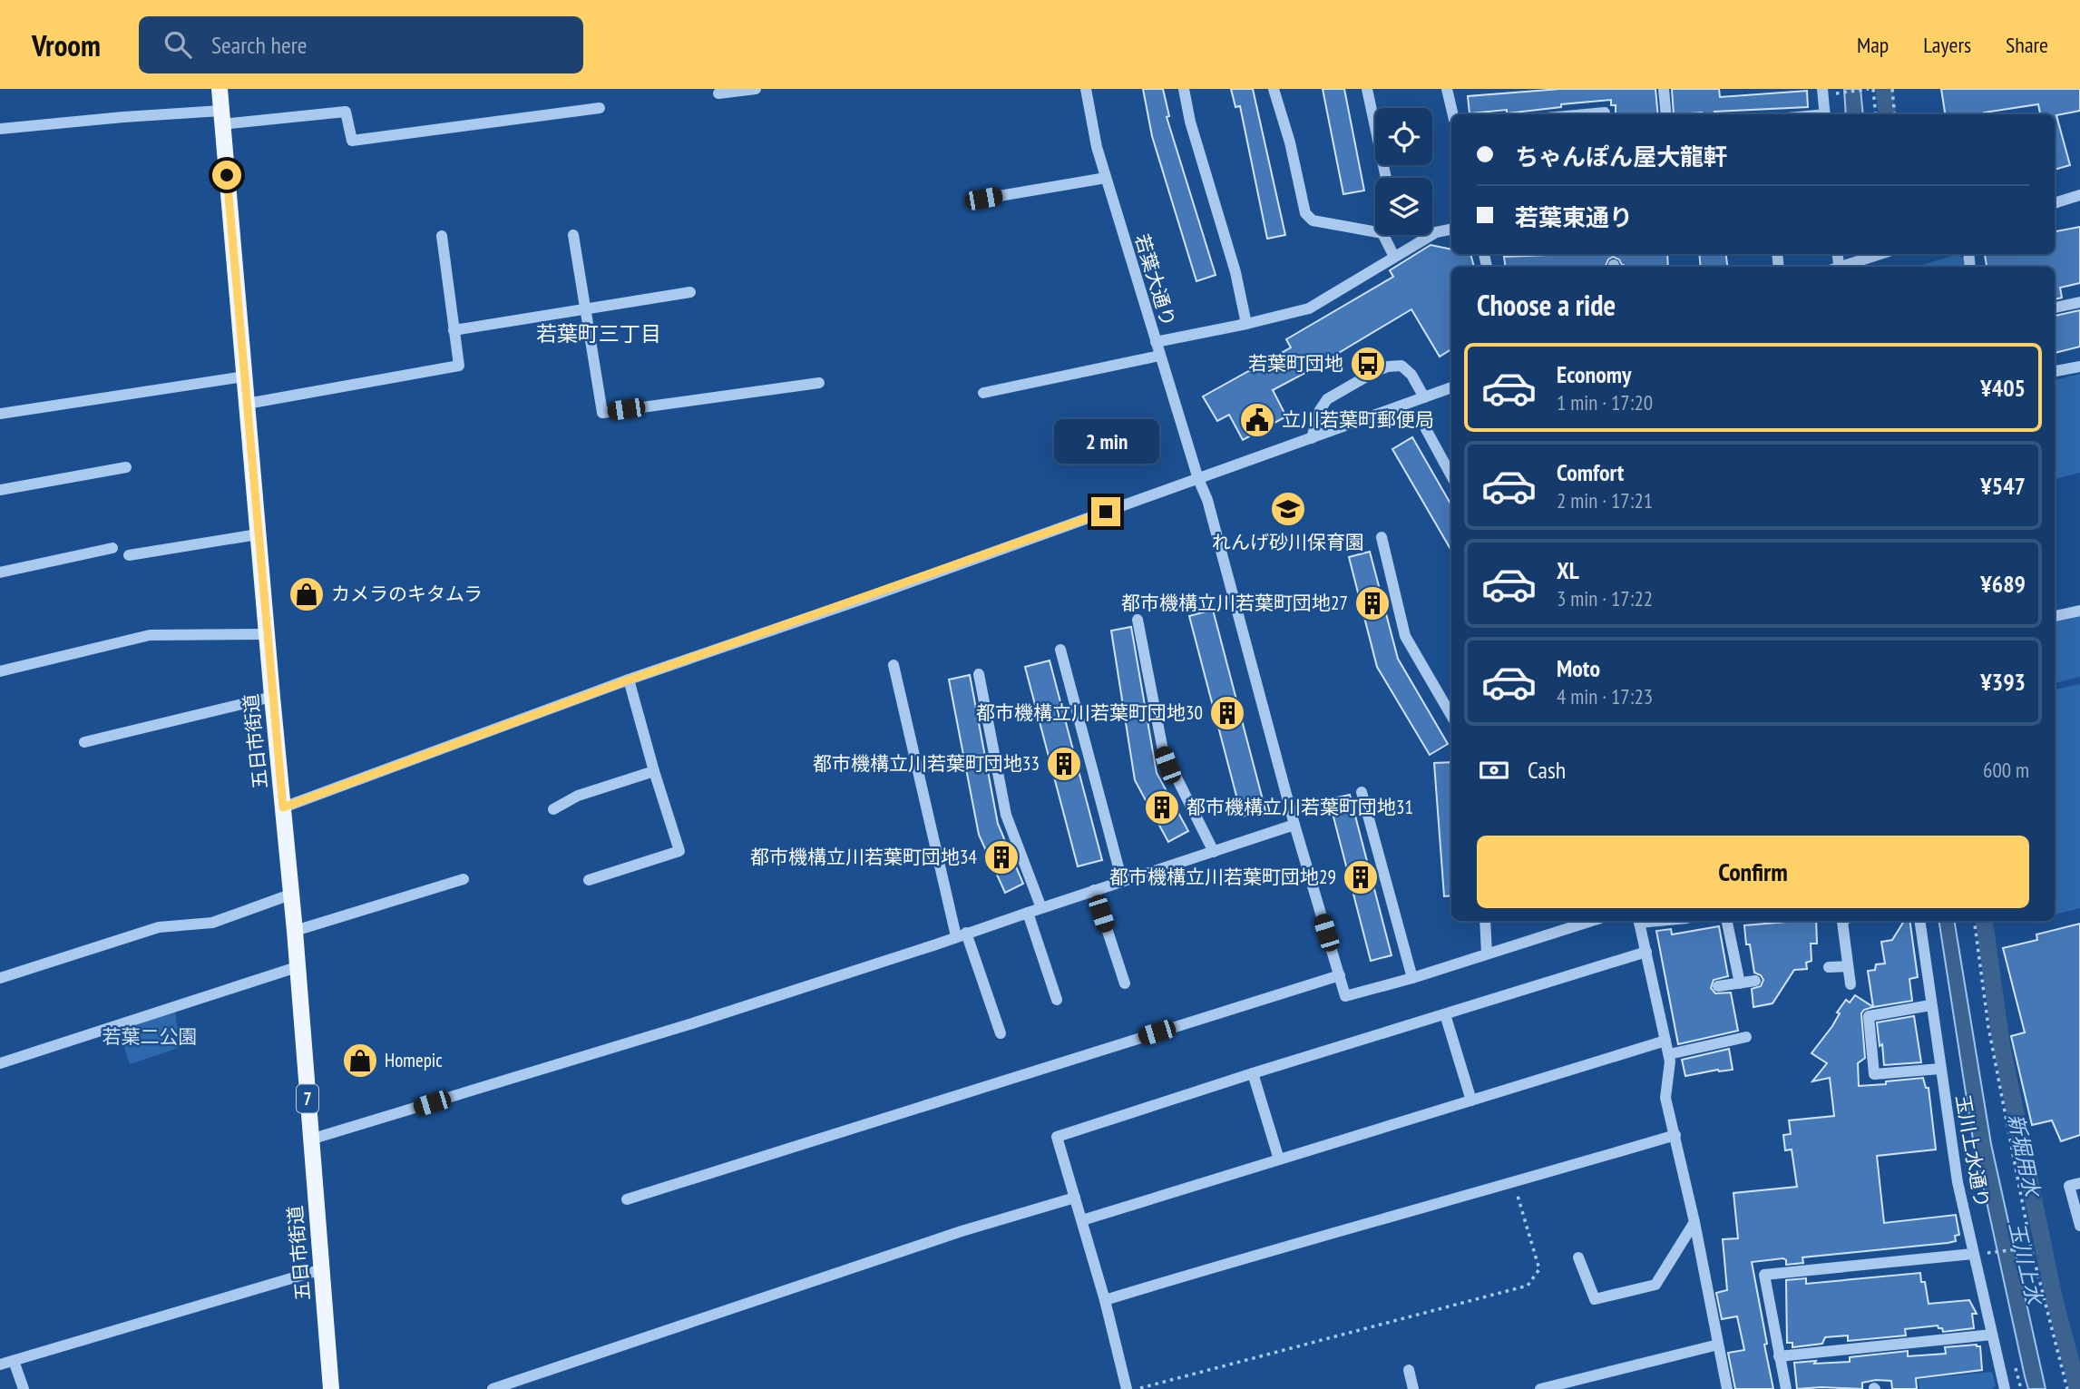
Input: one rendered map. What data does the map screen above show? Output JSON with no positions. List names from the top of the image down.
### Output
{
  "streets": {
    "main road": ["五日市街道", "7"],
    "street": ["若葉大通り", "玉川上水通り"]
  },
  "districts": ["若葉町三丁目"],
  "water": ["新堀用水", "玉川上水"],
  "parks": ["若葉二公園"],
  "places": {
    "bus stop": ["若葉町団地"],
    "public building": ["立川若葉町郵便局"],
    "school or university": ["れんげ砂川保育園"],
    "shop": ["カメラのキタムラ", "Homepic"],
    "building": [
      "都市機構立川若葉町団地27",
      "都市機構立川若葉町団地30",
      "都市機構立川若葉町団地33",
      "都市機構立川若葉町団地31",
      "都市機構立川若葉町団地34",
      "都市機構立川若葉町団地29"
    ]
  },
  "page": {
    "header": "Vroom",
    "search": "Search here",
    "nav": ["Map", "Layers", "Share"],
    "banner": ["ちゃんぽん屋大龍軒", "若葉東通り"],
    "heading": "Choose a ride",
    "list": [
      {
        "name": "Economy",
        "note": "1 min · 17:20",
        "value": "¥405"
      },
      {
        "name": "Comfort",
        "note": "2 min · 17:21",
        "value": "¥547"
      },
      {
        "name": "XL",
        "note": "3 min · 17:22",
        "value": "¥689"
      },
      {
        "name": "Moto",
        "note": "4 min · 17:23",
        "value": "¥393"
      }
    ],
    "bubble": "2 min",
    "pay": ["Cash", "600 m"],
    "buttons": "Confirm"
  }
}
